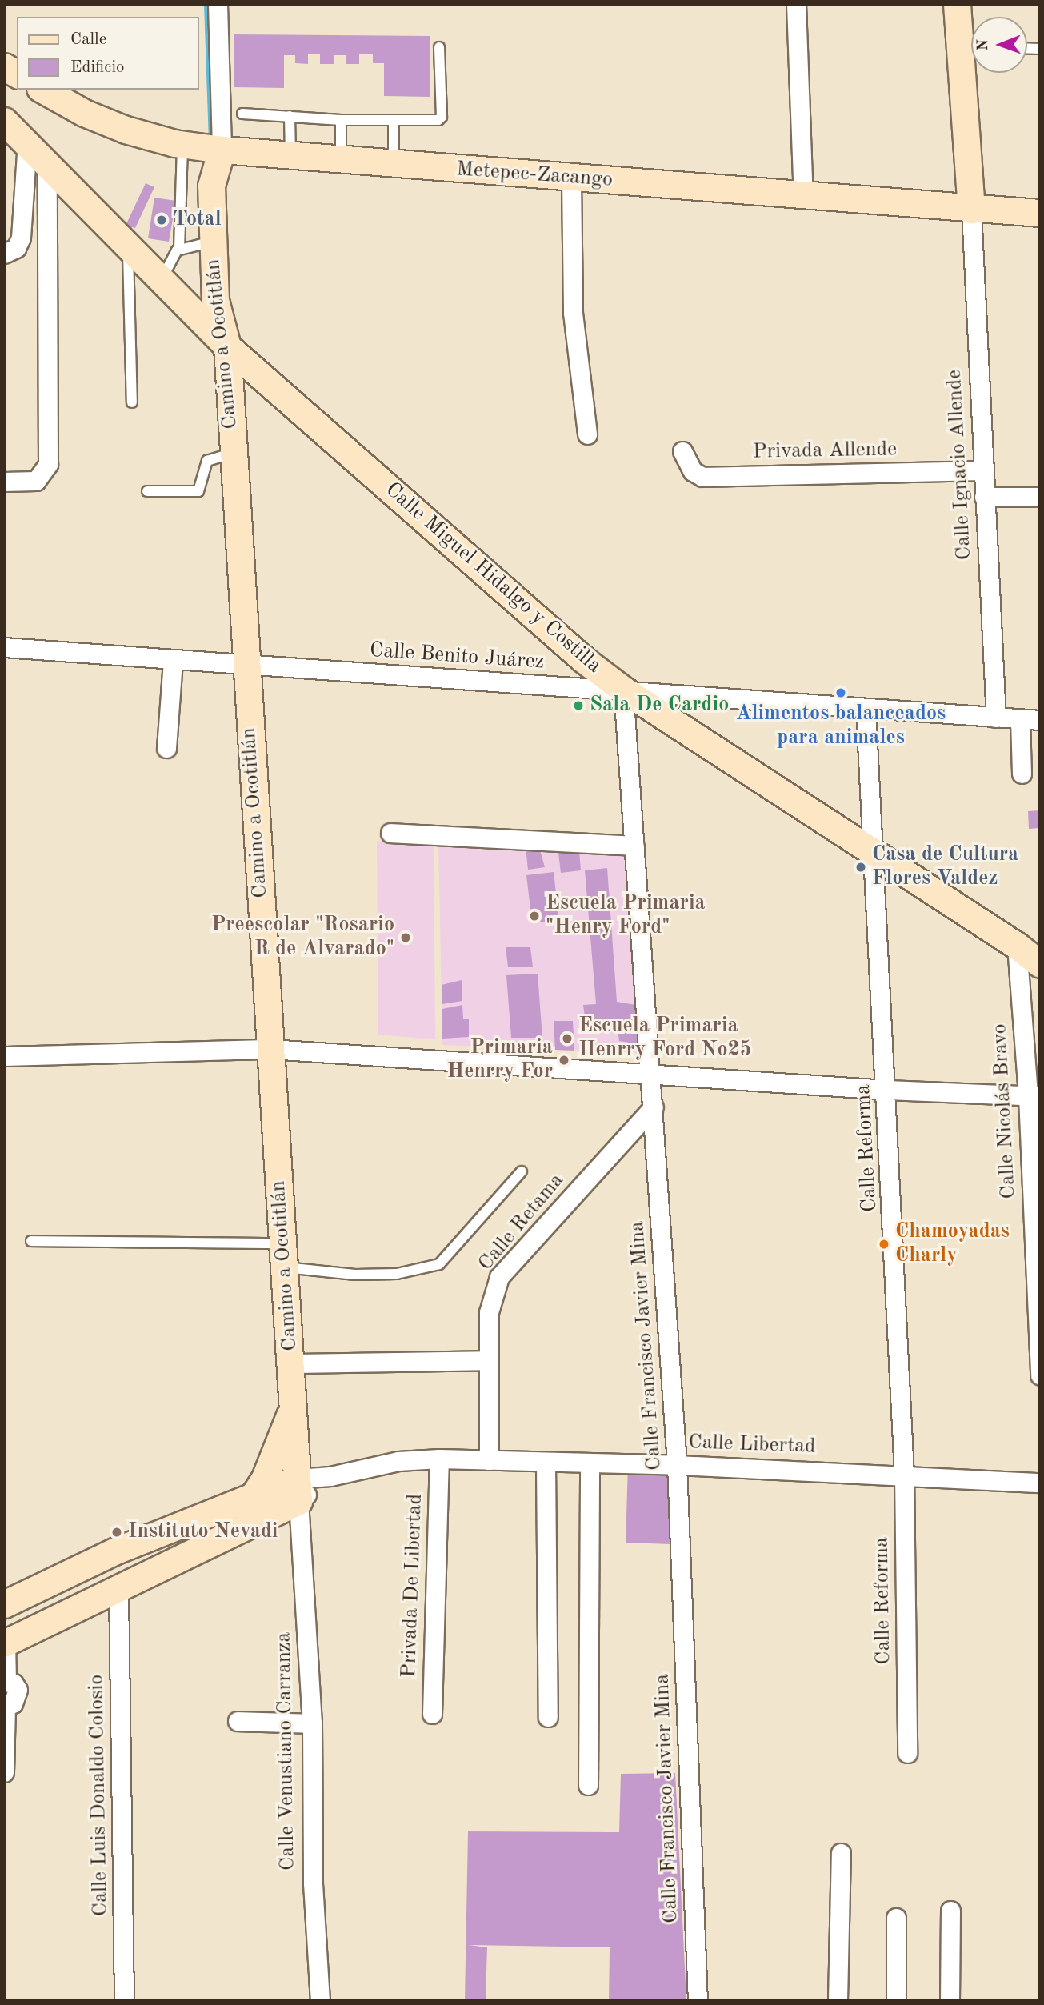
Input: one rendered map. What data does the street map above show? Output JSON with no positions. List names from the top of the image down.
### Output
{
  "streets": {
    "main road": ["Metepec-Zacango", "Camino a Ocotitlán", "Calle Miguel Hidalgo y Costilla"],
    "street": [
      "Privada Allende",
      "Calle Ignacio Allende",
      "Calle Benito Juárez",
      "Calle Nicolás Bravo",
      "Calle Reforma",
      "Calle Retama",
      "Calle Francisco Javier Mina",
      "Calle Libertad",
      "Privada De Libertad",
      "Calle Venustiano Carranza",
      "Calle Luis Donaldo Colosio"
    ]
  },
  "crossings": [
    ["Metepec-Zacango", "Camino a Ocotitlán"],
    ["Metepec-Zacango", "Calle Ignacio Allende"],
    ["Camino a Ocotitlán", "Calle Miguel Hidalgo y Costilla"],
    ["Camino a Ocotitlán", "Calle Benito Juárez"],
    ["Camino a Ocotitlán", "Calle Libertad"],
    ["Camino a Ocotitlán", "Calle Venustiano Carranza"],
    ["Privada Allende", "Calle Ignacio Allende"],
    ["Calle Ignacio Allende", "Calle Benito Juárez"],
    ["Calle Miguel Hidalgo y Costilla", "Calle Benito Juárez"],
    ["Calle Miguel Hidalgo y Costilla", "Calle Nicolás Bravo"],
    ["Calle Miguel Hidalgo y Costilla", "Calle Reforma"],
    ["Calle Miguel Hidalgo y Costilla", "Calle Francisco Javier Mina"],
    ["Calle Benito Juárez", "Calle Reforma"],
    ["Calle Benito Juárez", "Calle Francisco Javier Mina"],
    ["Calle Reforma", "Calle Libertad"],
    ["Calle Retama", "Calle Francisco Javier Mina"],
    ["Calle Retama", "Calle Libertad"],
    ["Calle Francisco Javier Mina", "Calle Libertad"],
    ["Calle Libertad", "Privada De Libertad"],
    ["Calle Libertad", "Calle Venustiano Carranza"]
  ],
  "places": [
    "Total",
    "Alimentos balanceados para animales",
    "Sala De Cardio",
    "Casa de Cultura Flores Valdez",
    "Escuela Primaria \"Henry Ford\"",
    "Preescolar \"Rosario R de Alvarado\"",
    "Escuela Primaria Henrry Ford No25",
    "Primaria Henrry For",
    "Chamoyadas Charly",
    "Instituto Nevadi"
  ],
  "legend": ["Calle", "Edificio"],
  "north": "left"
}
